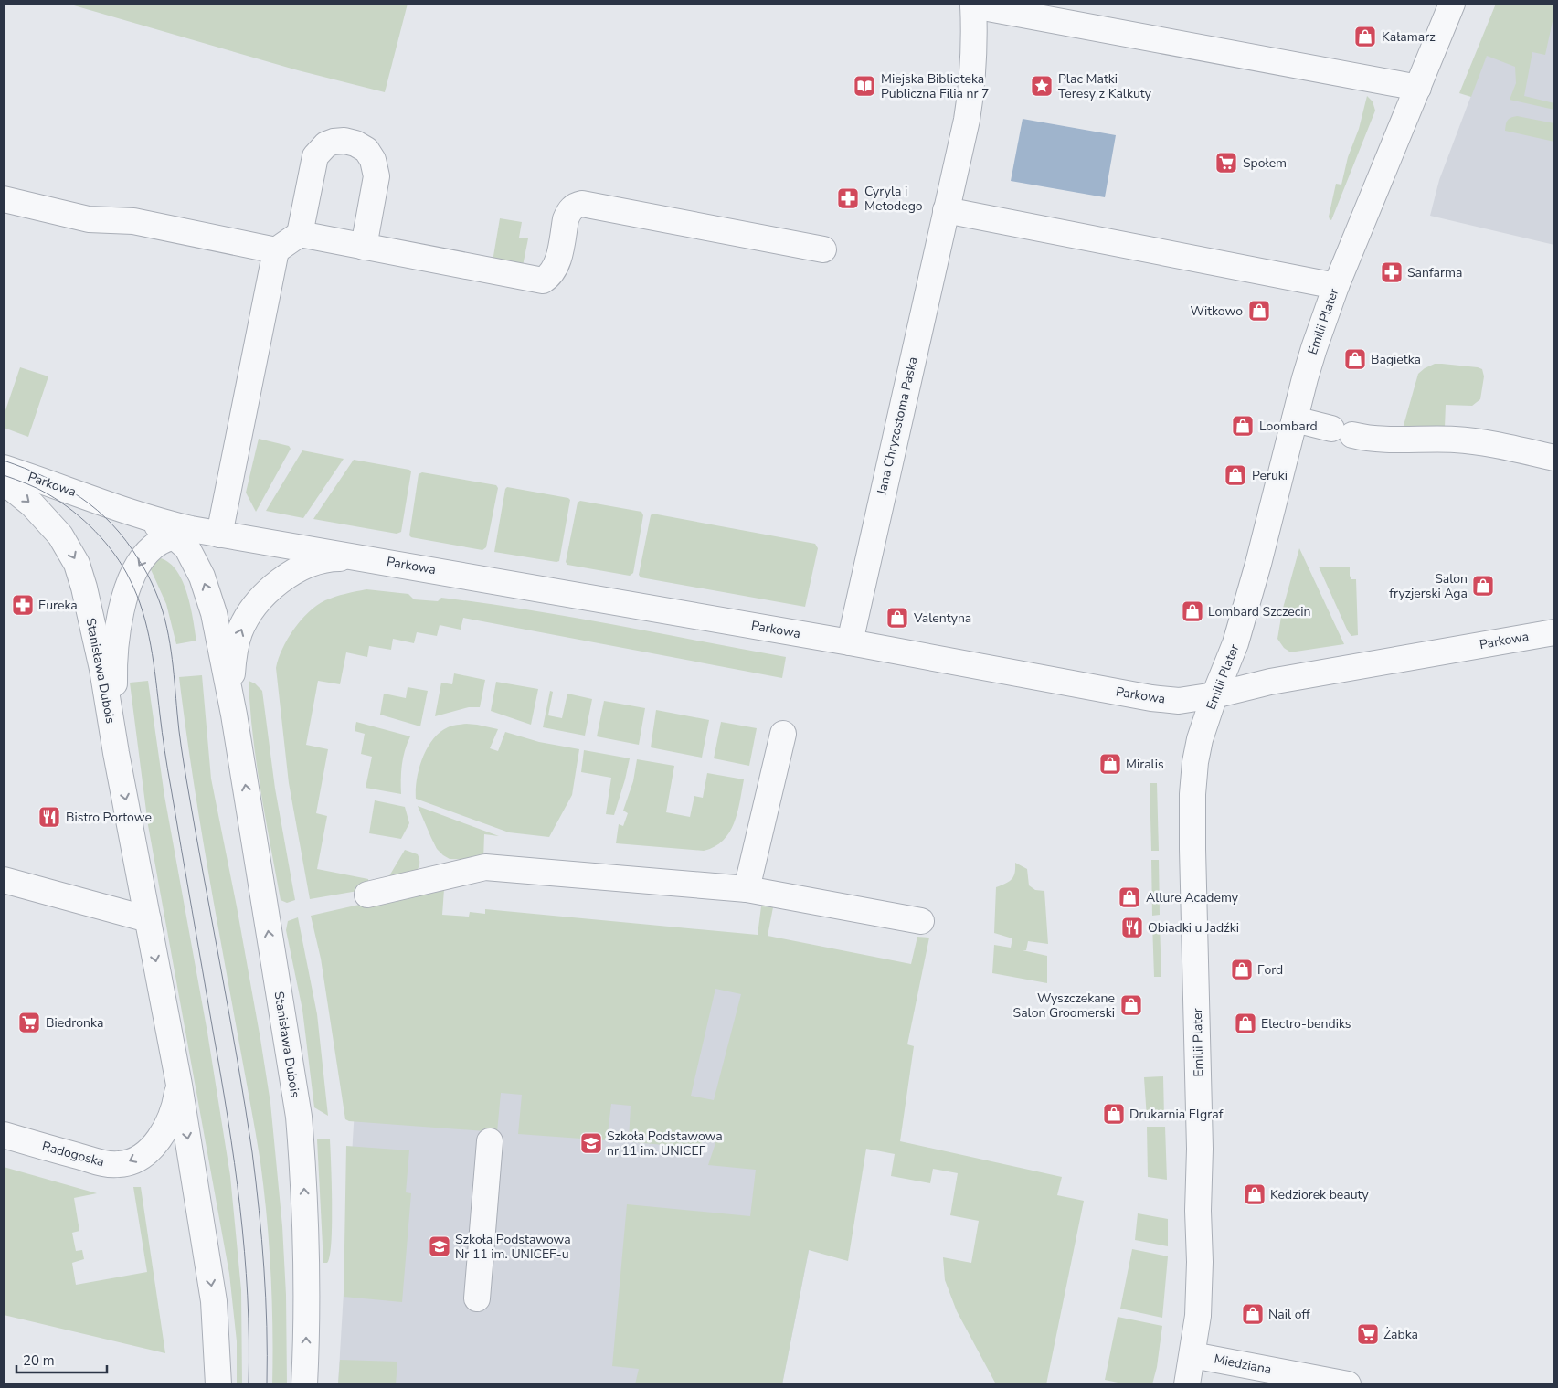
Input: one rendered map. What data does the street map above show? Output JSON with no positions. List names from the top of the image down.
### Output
{
  "streets": {
    "street": [
      "Emilii Plater",
      "Jana Chryzostoma Paska",
      "Parkowa",
      "Stanisława Dubois",
      "Radogoska",
      "Miedziana"
    ]
  },
  "crossings": [
    ["Emilii Plater", "Parkowa"],
    ["Emilii Plater", "Miedziana"],
    ["Jana Chryzostoma Paska", "Parkowa"],
    ["Parkowa", "Stanisława Dubois"],
    ["Stanisława Dubois", "Radogoska"]
  ],
  "one_way": ["Radogoska"],
  "places": {
    "shop": [
      "Kałamarz",
      "Witkowo",
      "Bagietka",
      "Loombard",
      "Peruki",
      "Salon fryzjerski Aga",
      "Lombard Szczecin",
      "Valentyna",
      "Miralis",
      "Allure Academy",
      "Ford",
      "Wyszczekane Salon Groomerski",
      "Electro-bendiks",
      "Drukarnia Elgraf",
      "Kedziorek beauty",
      "Nail off"
    ],
    "library": ["Miejska Biblioteka Publiczna Filia nr 7"],
    "place": ["Plac Matki Teresy z Kalkuty"],
    "supermarket": ["Społem", "Biedronka", "Żabka"],
    "pharmacy": ["Cyryla i Metodego", "Sanfarma", "Eureka"],
    "restaurant": ["Bistro Portowe", "Obiadki u Jadźki"],
    "school or university": ["Szkoła Podstawowa nr 11 im. UNICEF", "Szkoła Podstawowa Nr 11 im. UNICEF-u"]
  },
  "scale_bar": "20 m"
}
